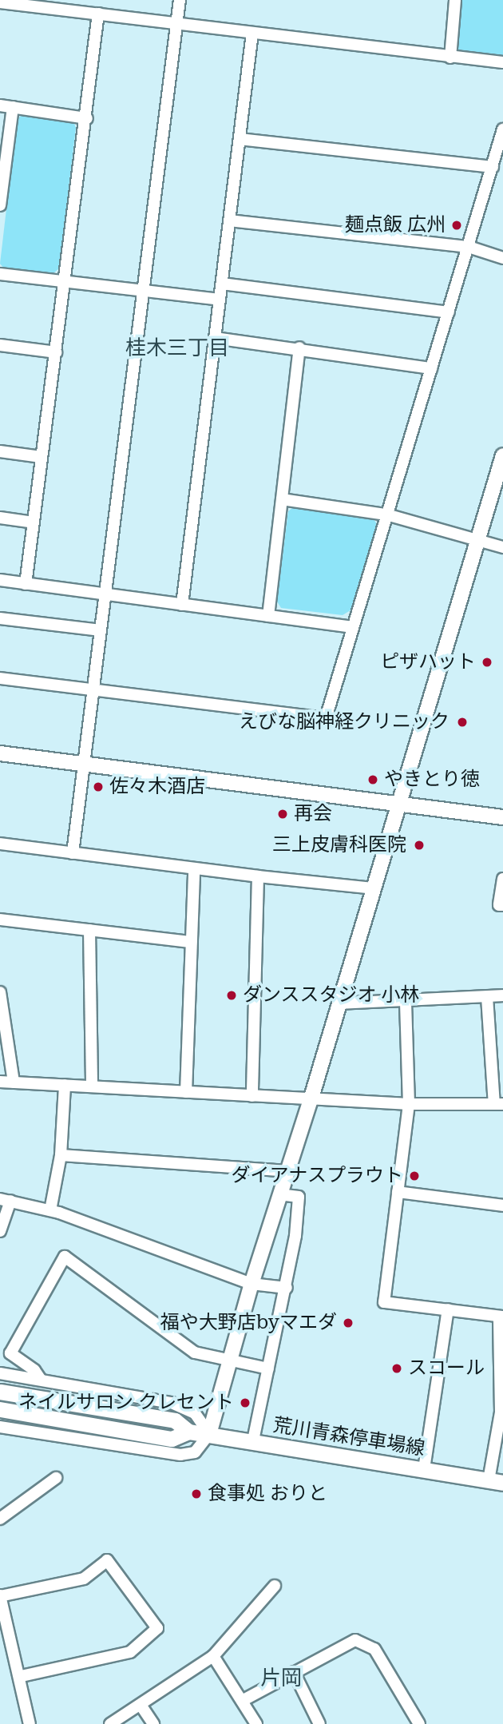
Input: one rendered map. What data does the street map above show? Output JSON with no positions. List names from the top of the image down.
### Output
{
  "streets": {
    "main road": ["荒川青森停車場線"]
  },
  "districts": ["桂木三丁目", "片岡"],
  "places": [
    "麺点飯 広州",
    "ピザハット",
    "えびな脳神経クリニック",
    "やきとり徳",
    "佐々木酒店",
    "再会",
    "三上皮膚科医院",
    "ダンススタジオ 小林",
    "ダイアナスプラウト",
    "福や大野店byマエダ",
    "スコール",
    "ネイルサロン クレセント",
    "食事処 おりと"
  ]
}
